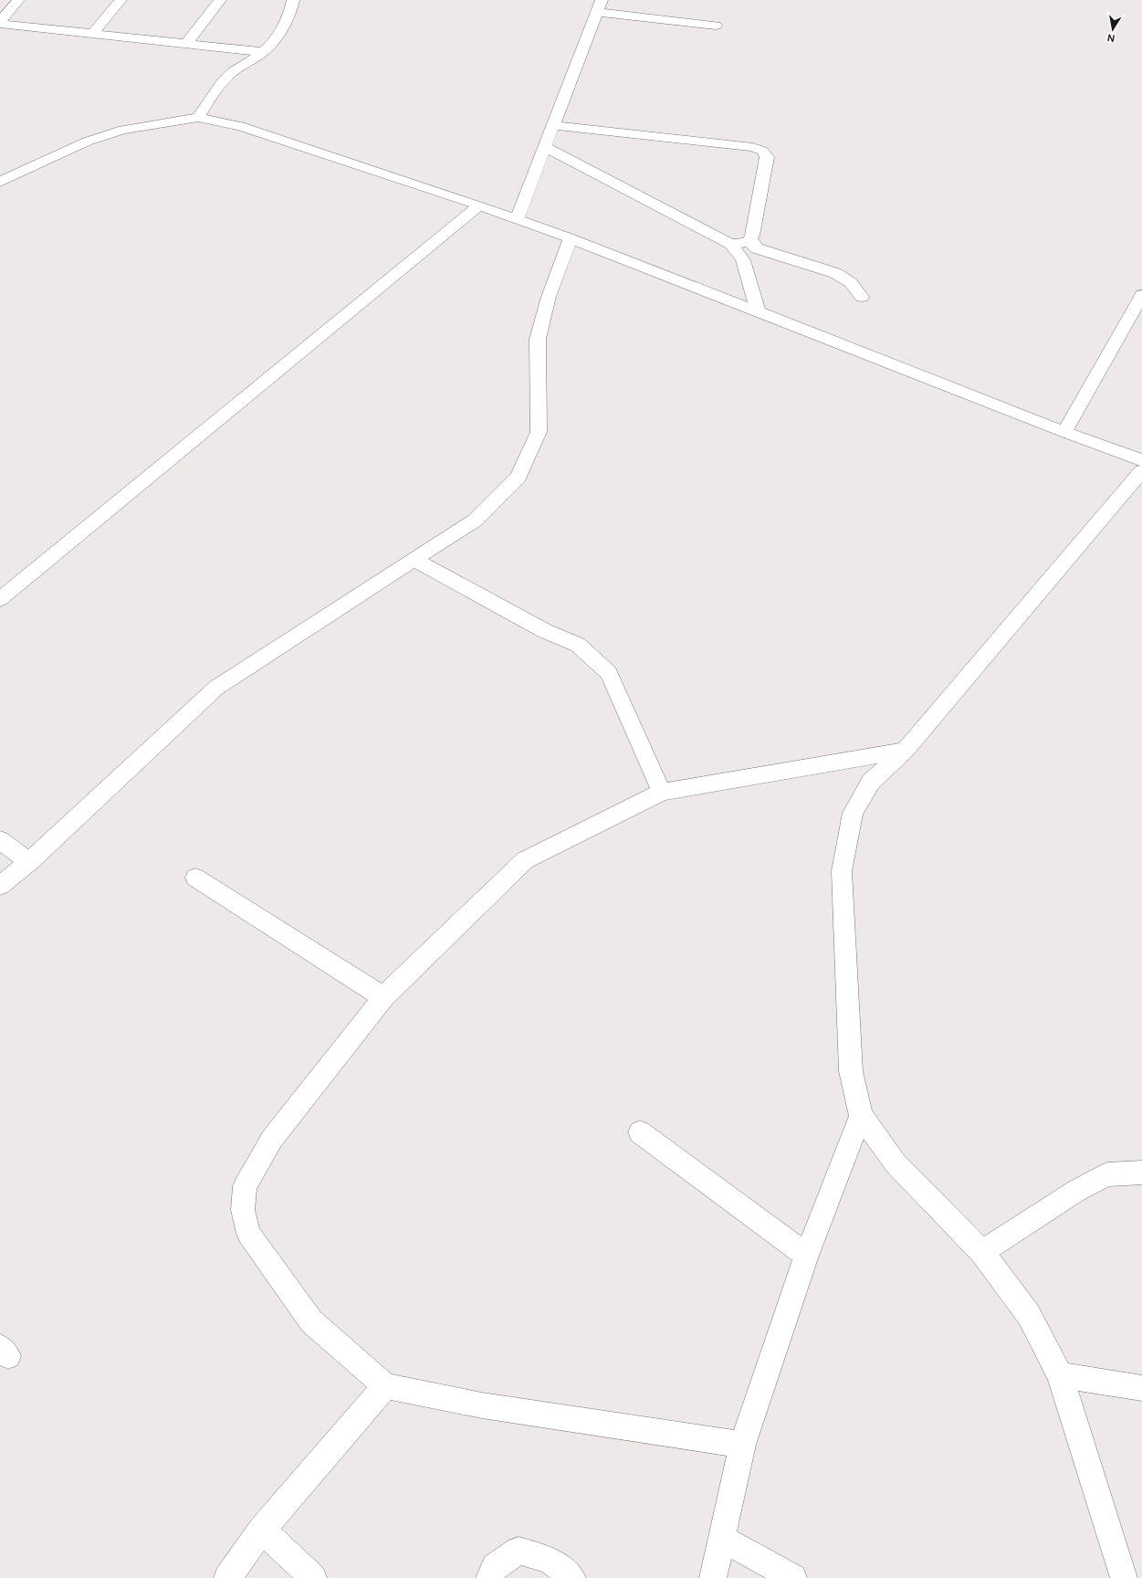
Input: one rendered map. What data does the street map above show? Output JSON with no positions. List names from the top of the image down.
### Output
{
  "north": "bottom"
}
